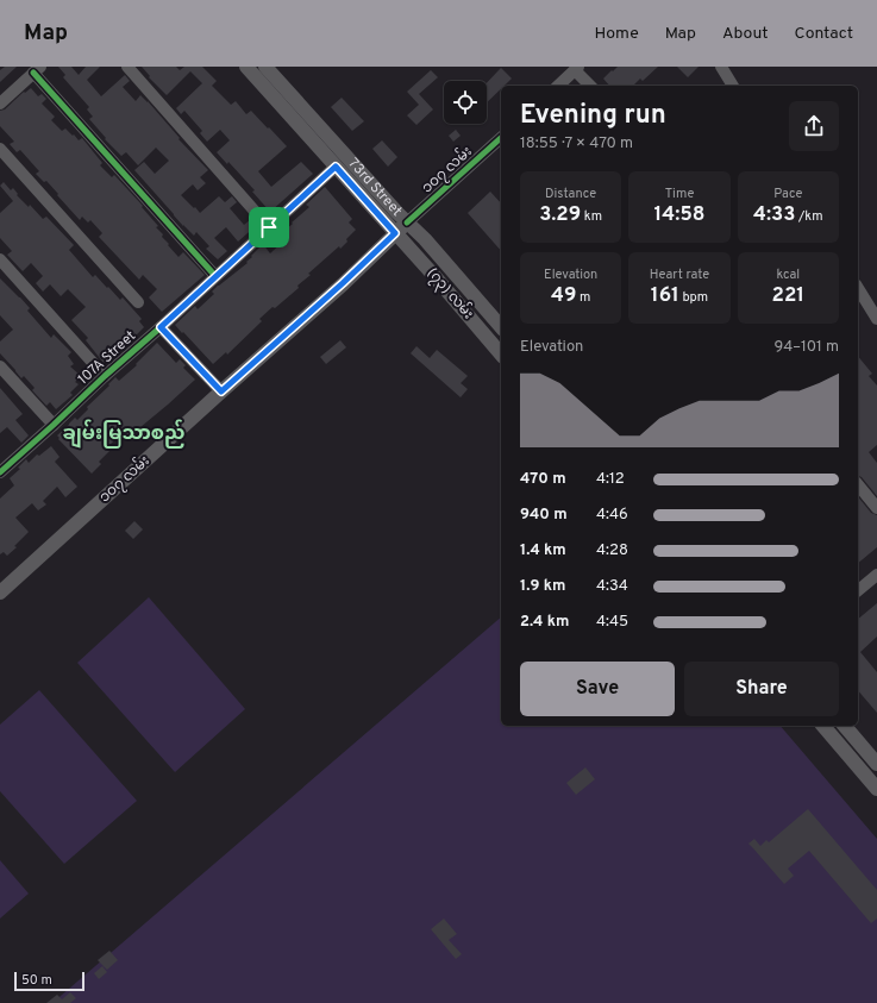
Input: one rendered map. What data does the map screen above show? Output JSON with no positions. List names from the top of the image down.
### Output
{
  "streets": {
    "main road": ["၁၀၇ လမ်း", "73rd Street", "(၇၃) လမ်း"],
    "street": ["107A Street"]
  },
  "crossings": [
    ["၁၀၇ လမ်း", "73rd Street"],
    ["၁၀၇ လမ်း", "(၇၃) လမ်း"],
    ["73rd Street", "(၇၃) လမ်း"],
    ["73rd Street", "107A Street"]
  ],
  "districts": ["ချမ်းမြသာစည်"],
  "scale_bar": "50 m",
  "page": {
    "header": "Map",
    "nav": [
      "Home",
      "Map",
      "About",
      "Contact"
    ],
    "heading": ["Evening run", "18:55 · 7 × 470 m"],
    "stats": [
      ["Distance", "3.29 km"],
      ["Time", "14:58"],
      ["Pace", "4:33 /km"],
      ["Elevation", "49 m"],
      ["Heart rate", "161 bpm"],
      ["kcal", "221"]
    ],
    "chart": ["Elevation", "94–101 m"],
    "list": [
      {
        "name": "470 m",
        "note": "4:12"
      },
      {
        "name": "940 m",
        "note": "4:46"
      },
      {
        "name": "1.4 km",
        "note": "4:28"
      },
      {
        "name": "1.9 km",
        "note": "4:34"
      },
      {
        "name": "2.4 km",
        "note": "4:45"
      }
    ],
    "buttons": ["Save", "Share"],
    "scale": "50 m"
  }
}
